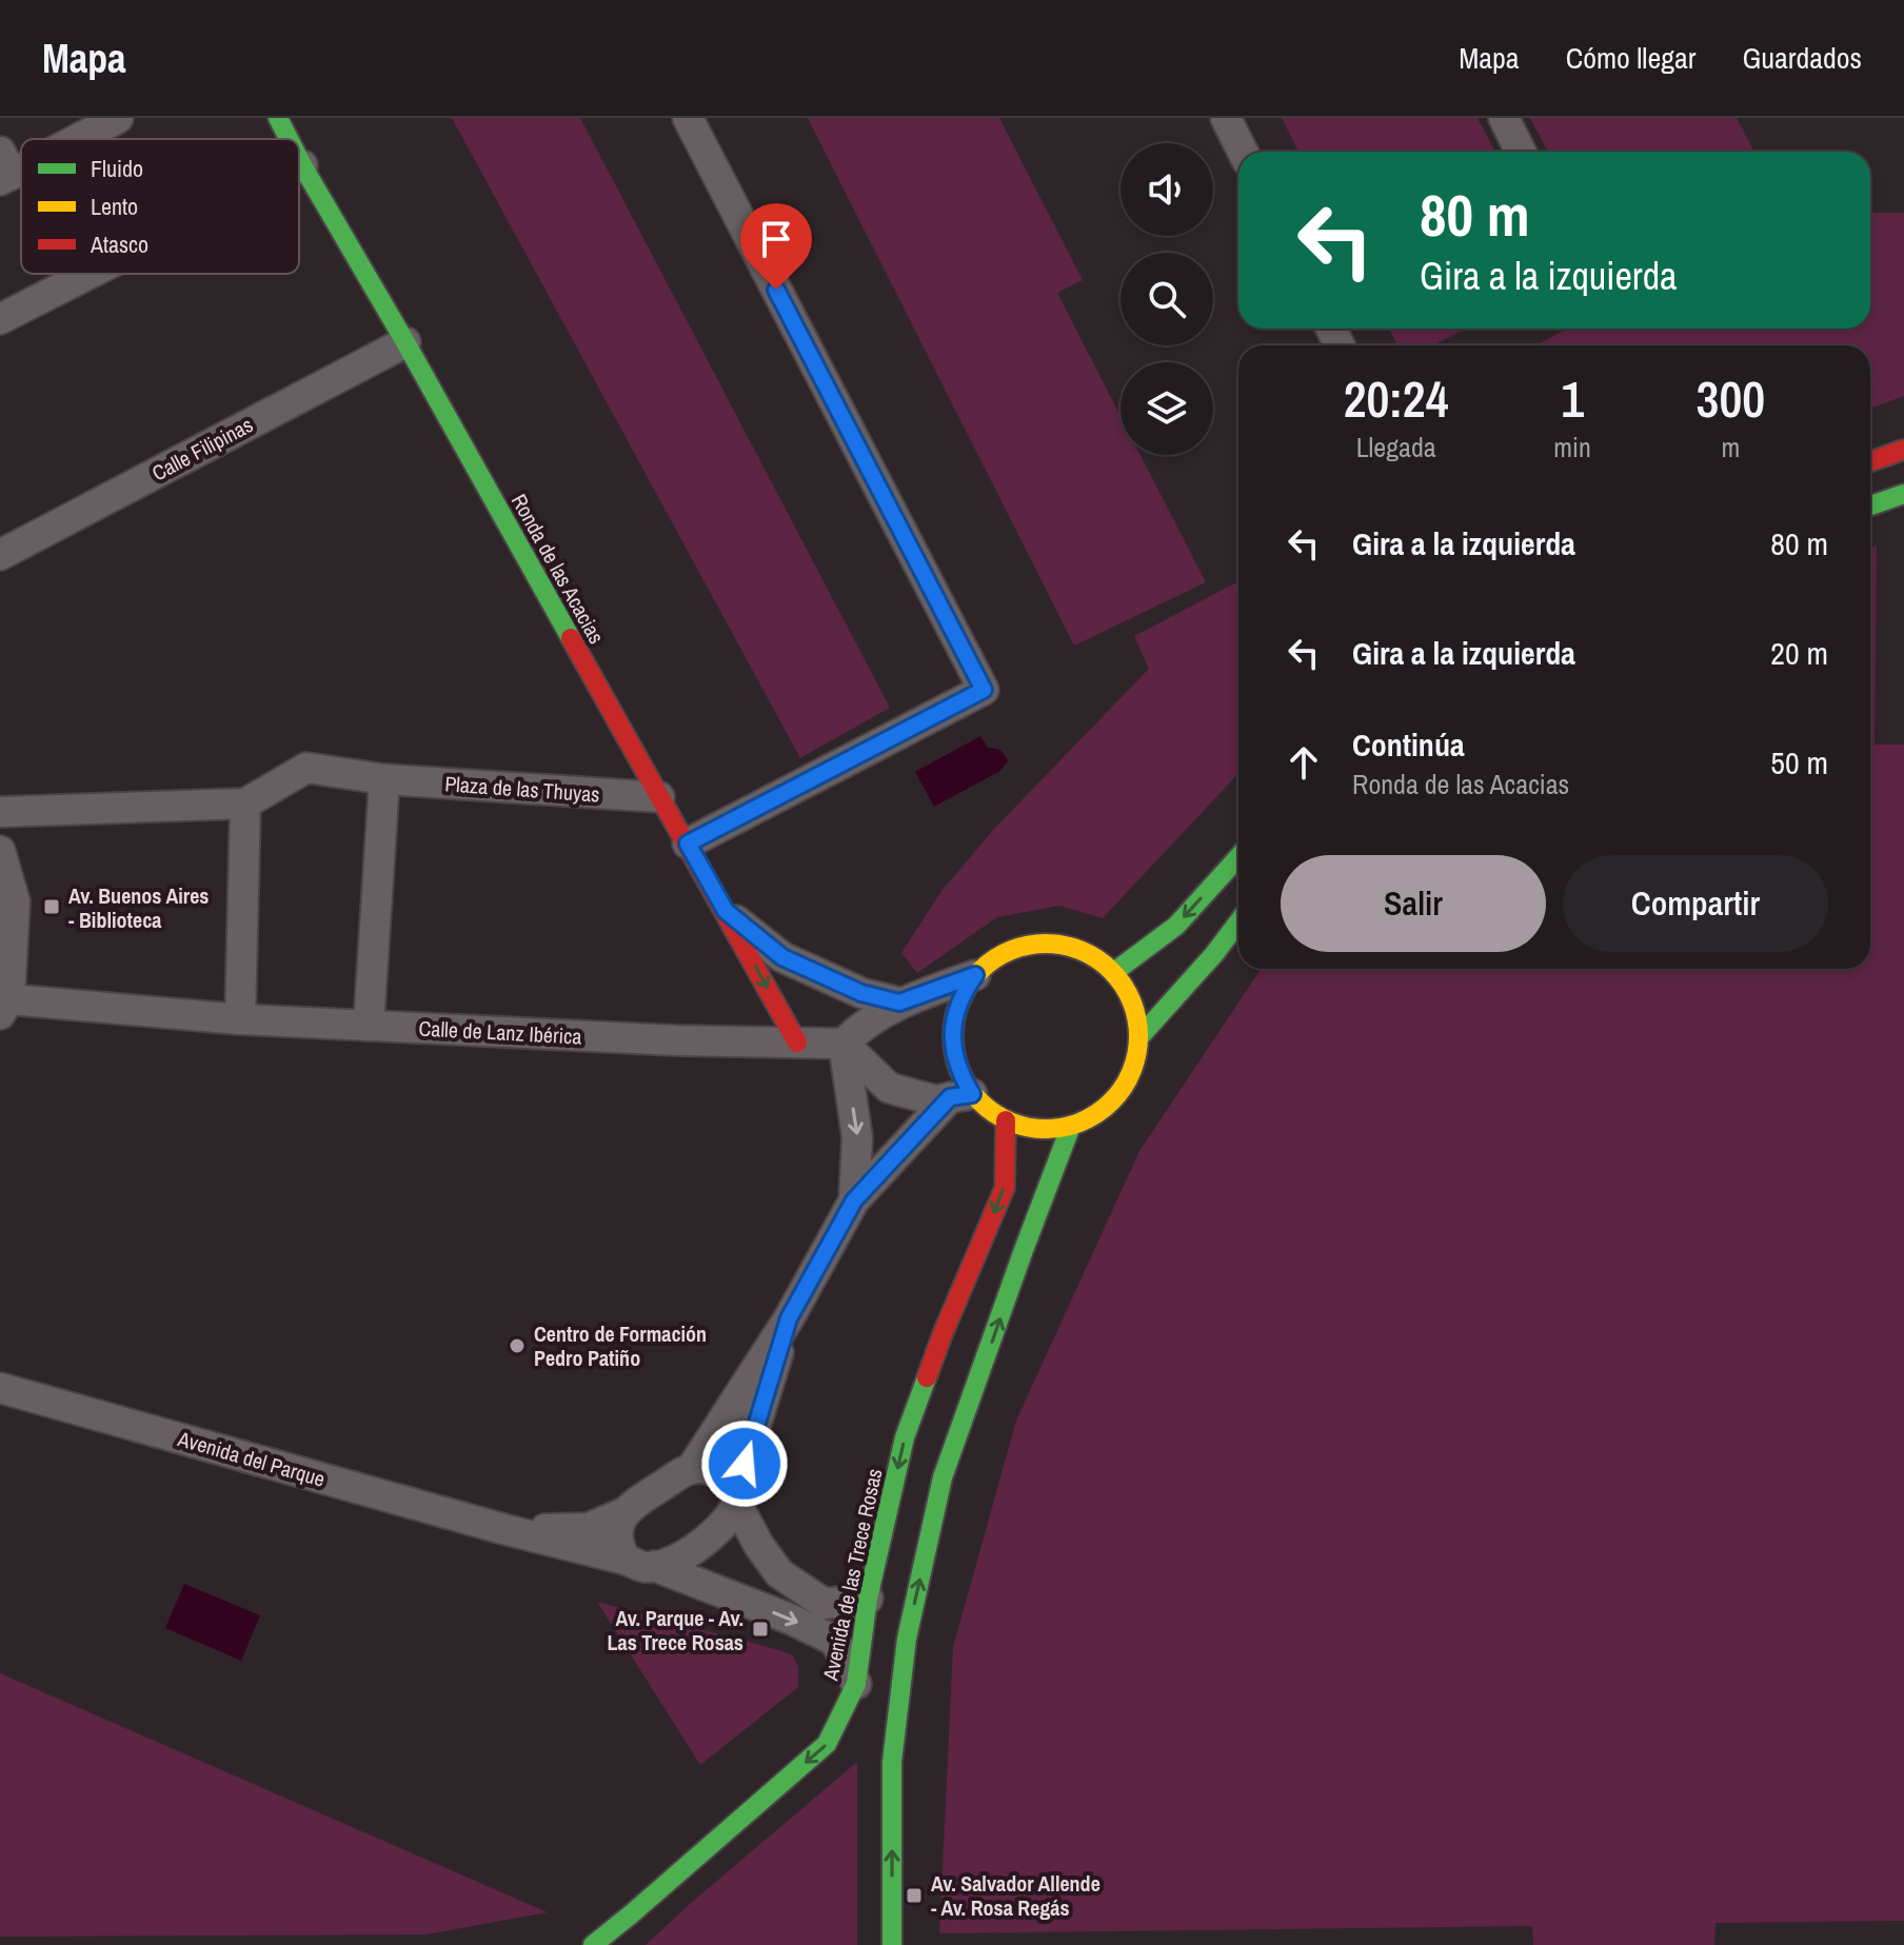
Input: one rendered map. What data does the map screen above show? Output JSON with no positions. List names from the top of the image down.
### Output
{
  "streets": {
    "street": [
      "Calle Filipinas",
      "Ronda de las Acacias",
      "Plaza de las Thuyas",
      "Calle de Lanz Ibérica",
      "Avenida del Parque",
      "Avenida de las Trece Rosas"
    ]
  },
  "crossings": [
    ["Calle Filipinas", "Ronda de las Acacias"],
    ["Ronda de las Acacias", "Plaza de las Thuyas"],
    ["Ronda de las Acacias", "Calle de Lanz Ibérica"],
    ["Avenida del Parque", "Avenida de las Trece Rosas"]
  ],
  "places": {
    "transit": ["Av. Buenos Aires - Biblioteca", "Av. Parque - Av. Las Trece Rosas", "Av. Salvador Allende - Av. Rosa Regás"],
    "other": ["Centro de Formación Pedro Patiño"]
  },
  "legend": ["Fluido", "Lento", "Atasco"],
  "page": {
    "header": "Mapa",
    "nav": ["Mapa", "Cómo llegar", "Guardados"],
    "turn": ["80 m", "Gira a la izquierda"],
    "eta": [
      "20:24",
      "Llegada",
      "1",
      "min",
      "300",
      "m"
    ],
    "list": [
      {
        "name": "Gira a la izquierda",
        "value": "80 m"
      },
      {
        "name": "Gira a la izquierda",
        "value": "20 m"
      },
      {
        "name": "Continúa",
        "note": "Ronda de las Acacias",
        "value": "50 m"
      }
    ],
    "buttons": ["Salir", "Compartir"]
  }
}
